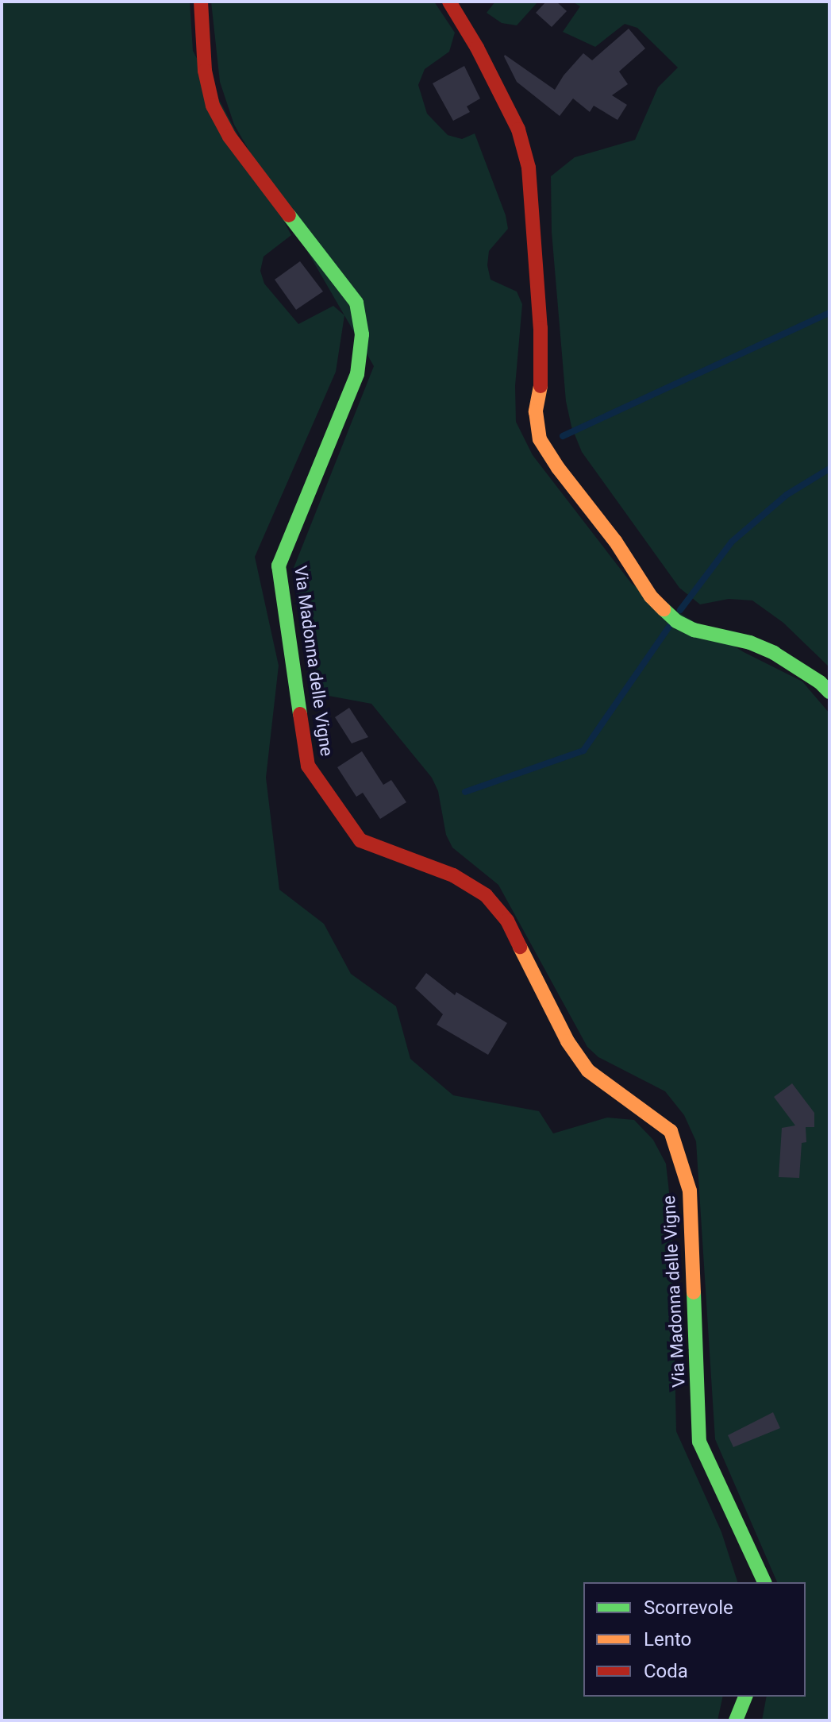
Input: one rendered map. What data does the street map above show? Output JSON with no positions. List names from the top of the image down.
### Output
{
  "streets": {
    "street": ["Via Madonna delle Vigne"]
  },
  "legend": ["Scorrevole", "Lento", "Coda"]
}
